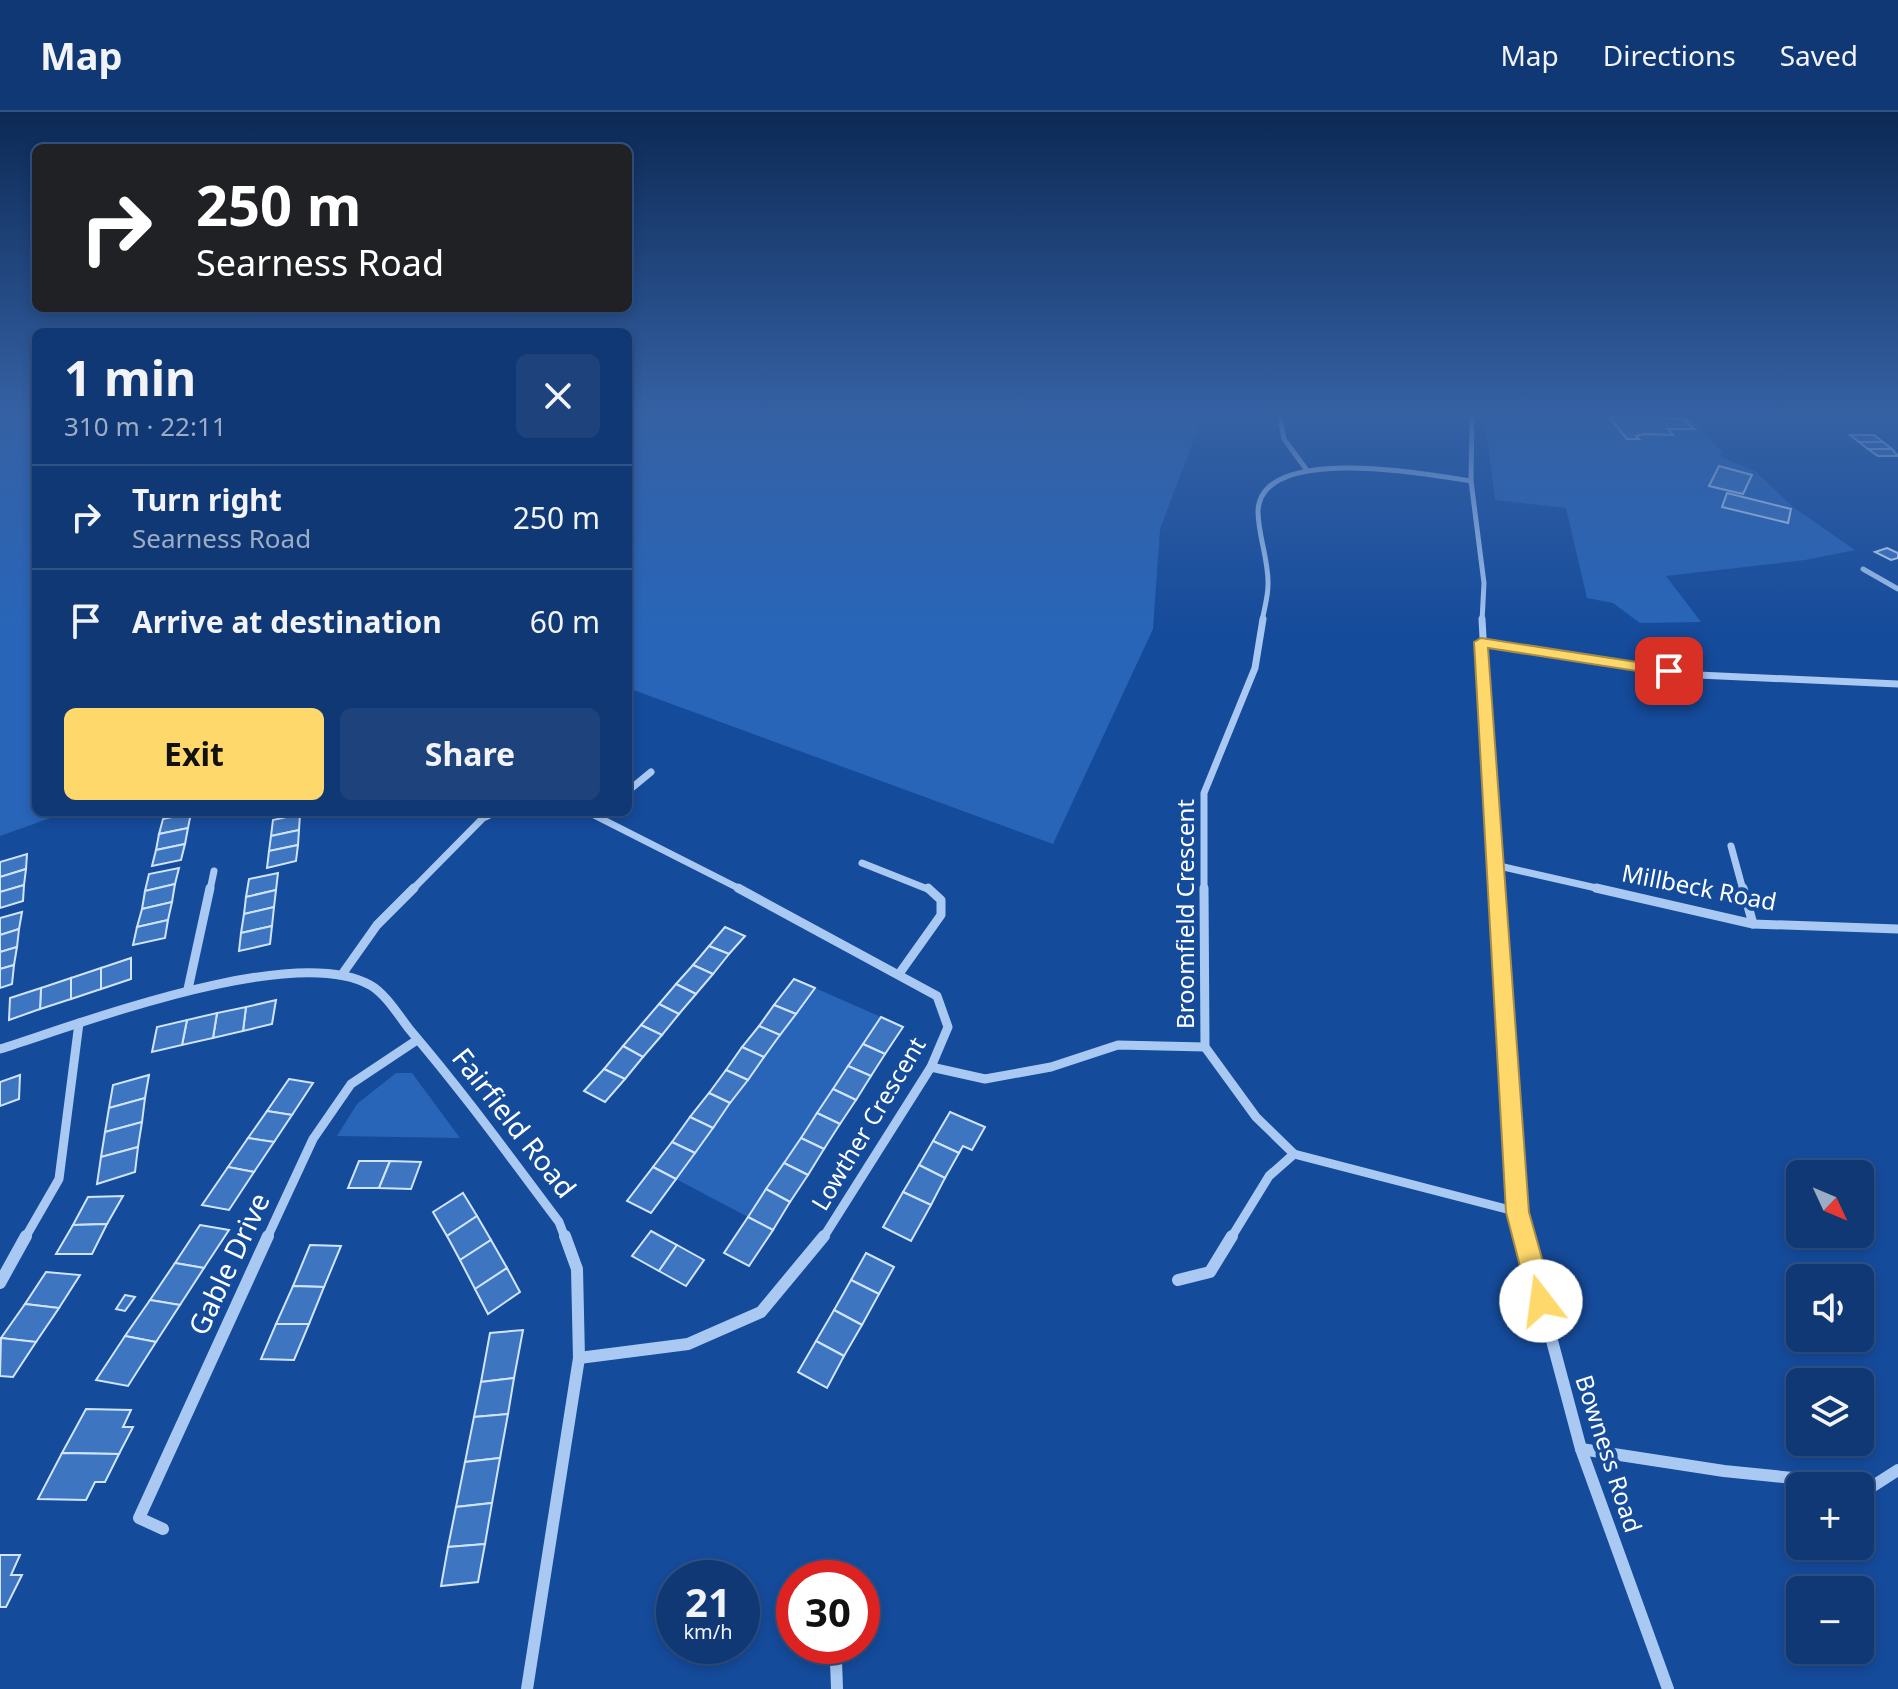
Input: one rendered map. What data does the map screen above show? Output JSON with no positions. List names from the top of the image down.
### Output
{
  "streets": {
    "street": [
      "Millbeck Road",
      "Broomfield Crescent",
      "Fairfield Road",
      "Lowther Crescent",
      "Gable Drive",
      "Bowness Road"
    ]
  },
  "crossings": [
    ["Millbeck Road", "Bowness Road"],
    ["Broomfield Crescent", "Bowness Road"],
    ["Fairfield Road", "Lowther Crescent"],
    ["Fairfield Road", "Gable Drive"]
  ],
  "north": "bottom right",
  "page": {
    "header": "Map",
    "nav": ["Map", "Directions", "Saved"],
    "turn": ["250 m", "Searness Road"],
    "heading": ["1 min", "310 m · 22:11"],
    "list": [
      {
        "name": "Turn right",
        "note": "Searness Road",
        "value": "250 m"
      },
      {
        "name": "Arrive at destination",
        "value": "60 m"
      }
    ],
    "buttons": ["Exit", "Share"],
    "map_buttons": ["+", "−"],
    "speed": "21 km/h",
    "limit": "30"
  }
}
